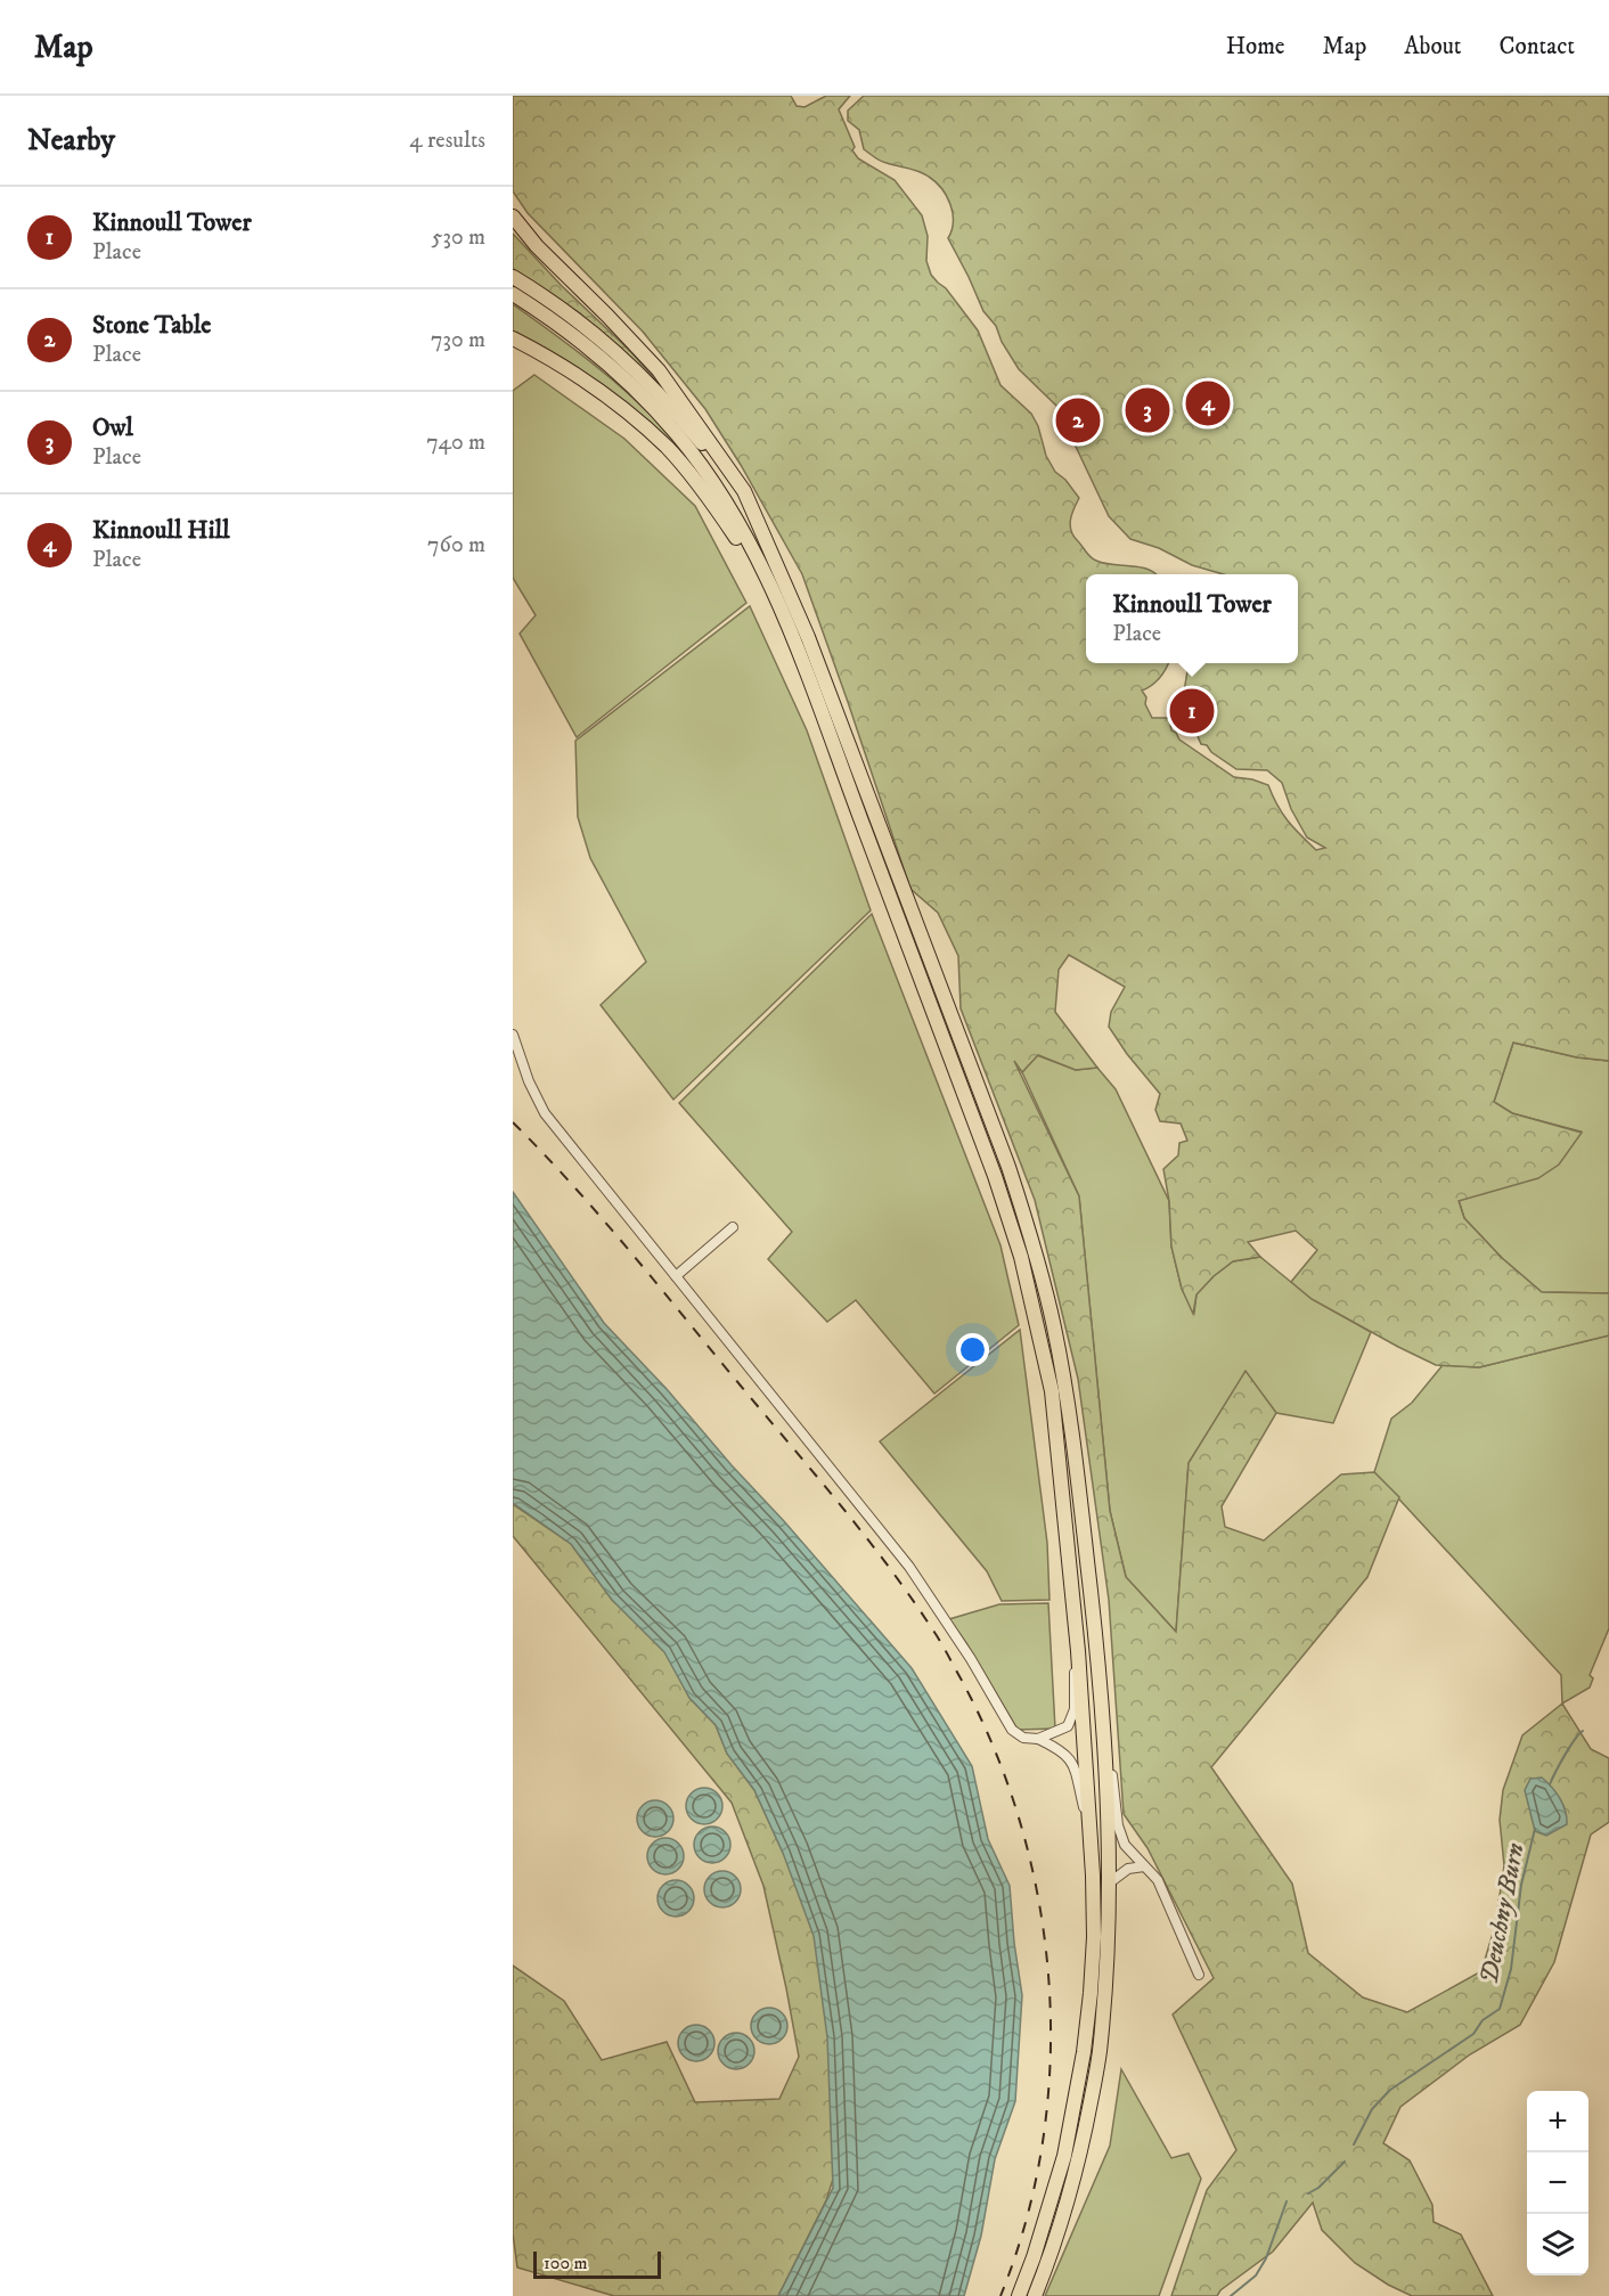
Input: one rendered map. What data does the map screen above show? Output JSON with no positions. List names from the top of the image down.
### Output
{
  "water": ["Deuchny Burn"],
  "scale_bar": "100 m",
  "page": {
    "header": "Map",
    "nav": [
      "Home",
      "Map",
      "About",
      "Contact"
    ],
    "heading": ["Nearby", "4 results"],
    "list": [
      {
        "mark": "1",
        "name": "Kinnoull Tower",
        "note": "Place",
        "value": "530 m"
      },
      {
        "mark": "2",
        "name": "Stone Table",
        "note": "Place",
        "value": "730 m"
      },
      {
        "mark": "3",
        "name": "Owl",
        "note": "Place",
        "value": "740 m"
      },
      {
        "mark": "4",
        "name": "Kinnoull Hill",
        "note": "Place",
        "value": "760 m"
      }
    ],
    "pins": [
      "4",
      "3",
      "2",
      "1"
    ],
    "popup": ["Kinnoull Tower", "Place"],
    "map_buttons": ["+", "−"],
    "scale": "100 m"
  }
}
